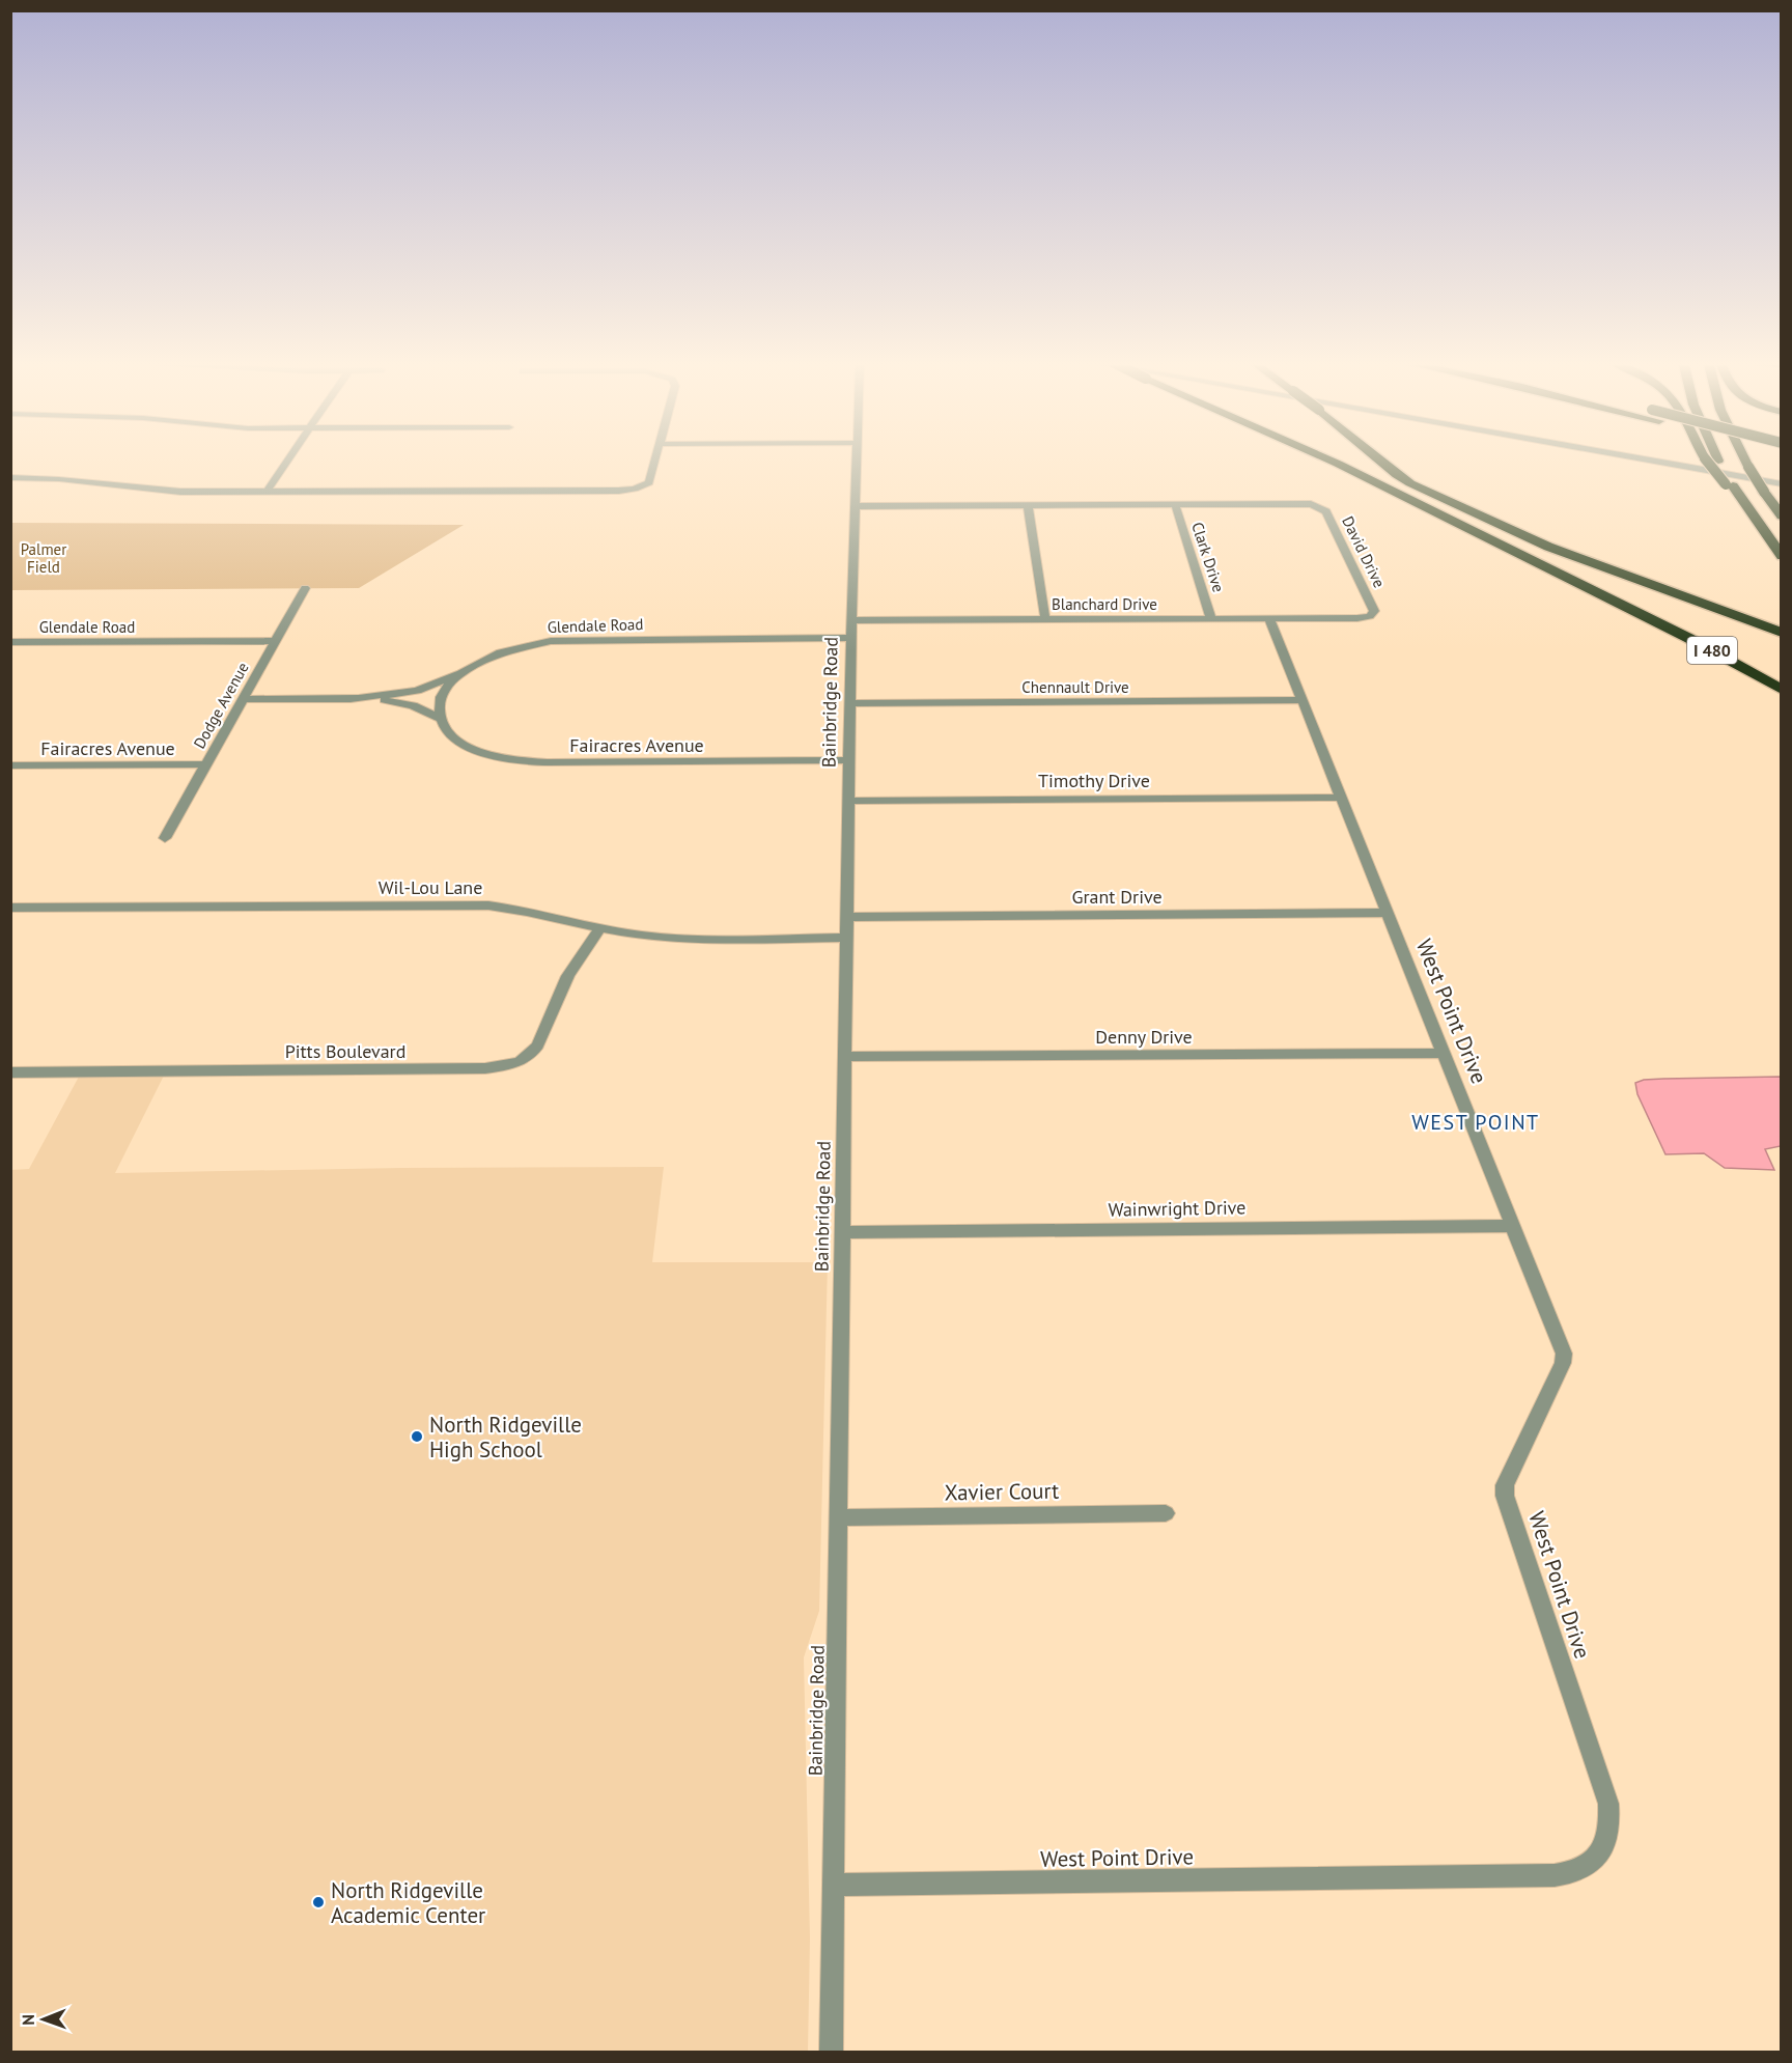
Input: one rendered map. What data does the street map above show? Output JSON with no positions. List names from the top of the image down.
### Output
{
  "streets": {
    "highway": ["I 480"],
    "street": [
      "David Drive",
      "Clark Drive",
      "Blanchard Drive",
      "Glendale Road",
      "Chennault Drive",
      "Bainbridge Road",
      "Dodge Avenue",
      "Fairacres Avenue",
      "Timothy Drive",
      "Wil-Lou Lane",
      "Grant Drive",
      "West Point Drive",
      "Denny Drive",
      "Pitts Boulevard",
      "Wainwright Drive",
      "Xavier Court"
    ]
  },
  "crossings": [
    ["David Drive", "Clark Drive"],
    ["David Drive", "Blanchard Drive"],
    ["Clark Drive", "Blanchard Drive"],
    ["Blanchard Drive", "Bainbridge Road"],
    ["Blanchard Drive", "West Point Drive"],
    ["Glendale Road", "Bainbridge Road"],
    ["Glendale Road", "Dodge Avenue"],
    ["Glendale Road", "Fairacres Avenue"],
    ["Chennault Drive", "Bainbridge Road"],
    ["Chennault Drive", "West Point Drive"],
    ["Bainbridge Road", "Fairacres Avenue"],
    ["Bainbridge Road", "Timothy Drive"],
    ["Bainbridge Road", "Wil-Lou Lane"],
    ["Bainbridge Road", "Grant Drive"],
    ["Bainbridge Road", "West Point Drive"],
    ["Bainbridge Road", "Denny Drive"],
    ["Bainbridge Road", "Wainwright Drive"],
    ["Bainbridge Road", "Xavier Court"],
    ["Dodge Avenue", "Fairacres Avenue"],
    ["Timothy Drive", "West Point Drive"],
    ["Wil-Lou Lane", "Pitts Boulevard"],
    ["Grant Drive", "West Point Drive"],
    ["West Point Drive", "Denny Drive"],
    ["West Point Drive", "Wainwright Drive"]
  ],
  "districts": ["WEST POINT"],
  "parks": ["Palmer Field"],
  "places": ["North Ridgeville High School", "North Ridgeville Academic Center"],
  "north": "left"
}
